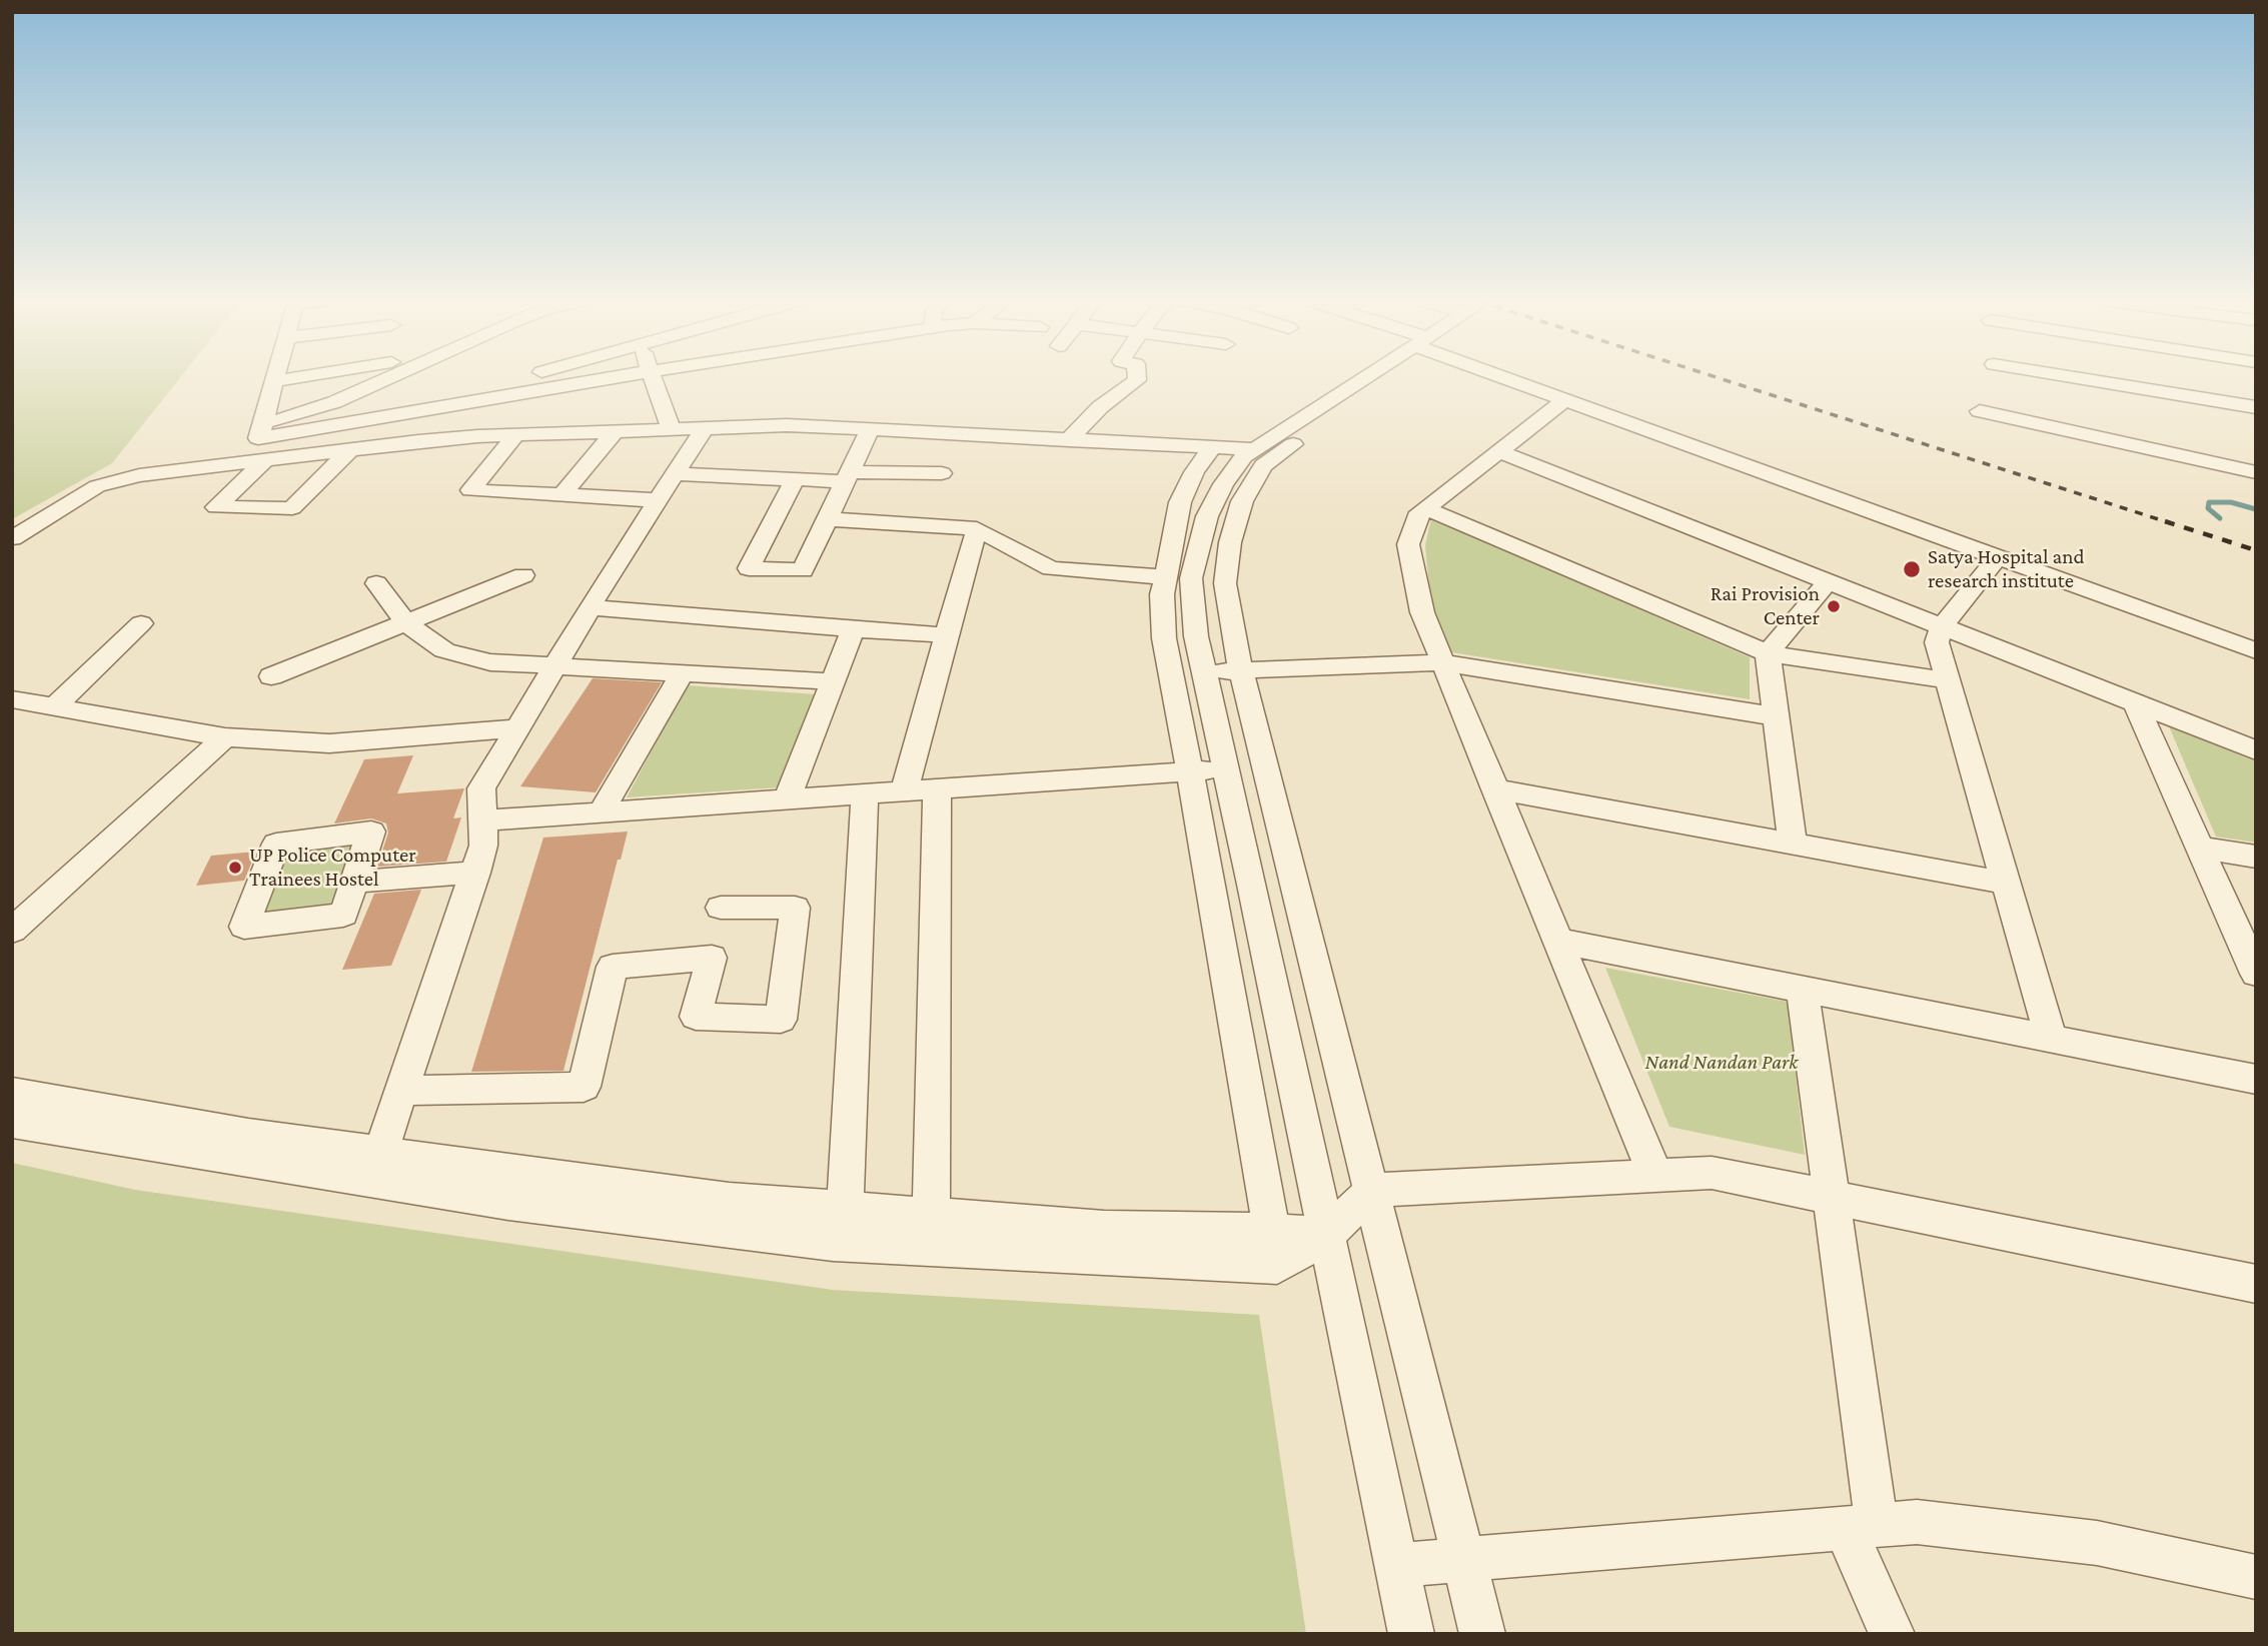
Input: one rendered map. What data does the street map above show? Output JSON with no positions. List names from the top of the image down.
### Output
{
  "parks": ["Nand Nandan Park"],
  "places": ["Satya Hospital and research institute", "Rai Provision Center", "UP Police Computer Trainees Hostel"]
}
